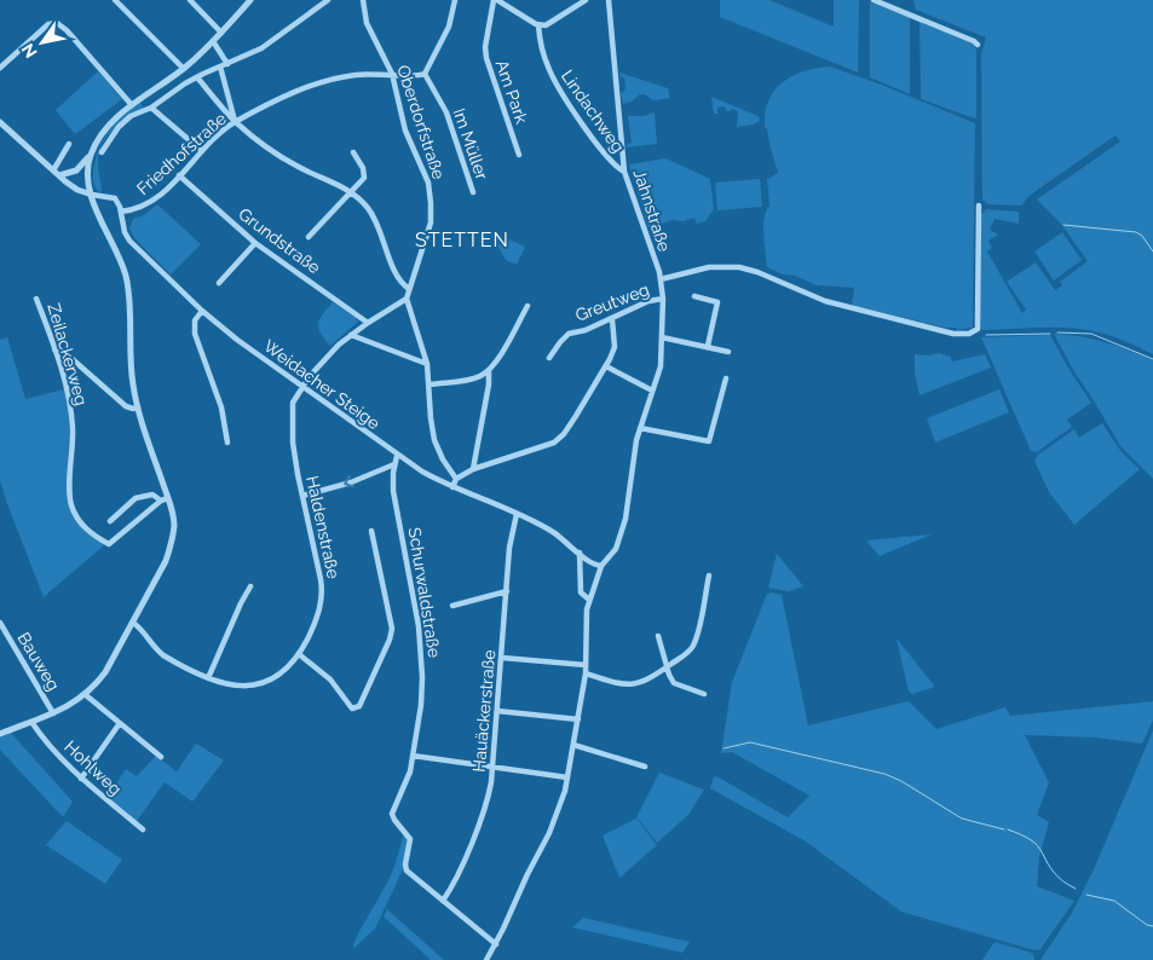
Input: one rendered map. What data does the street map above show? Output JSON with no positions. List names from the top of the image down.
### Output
{
  "streets": {
    "street": [
      "Am Park",
      "Lindachweg",
      "Oberdorfstraße",
      "Im Müller",
      "Friedhofstraße",
      "Jahnstraße",
      "Grundstraße",
      "Greutweg",
      "Zeilackerweg",
      "Weidacher Steige",
      "Haldenstraße",
      "Schurwaldstraße",
      "Bauweg",
      "Hauäckerstraße",
      "Hohlweg"
    ]
  },
  "crossings": [
    ["Lindachweg", "Jahnstraße"],
    ["Oberdorfstraße", "Friedhofstraße"],
    ["Im Müller", "Friedhofstraße"],
    ["Friedhofstraße", "Grundstraße"],
    ["Friedhofstraße", "Weidacher Steige"],
    ["Jahnstraße", "Greutweg"],
    ["Jahnstraße", "Weidacher Steige"],
    ["Weidacher Steige", "Haldenstraße"],
    ["Weidacher Steige", "Schurwaldstraße"],
    ["Weidacher Steige", "Hauäckerstraße"],
    ["Schurwaldstraße", "Hauäckerstraße"]
  ],
  "districts": ["STETTEN"],
  "north": "bottom left"
}
